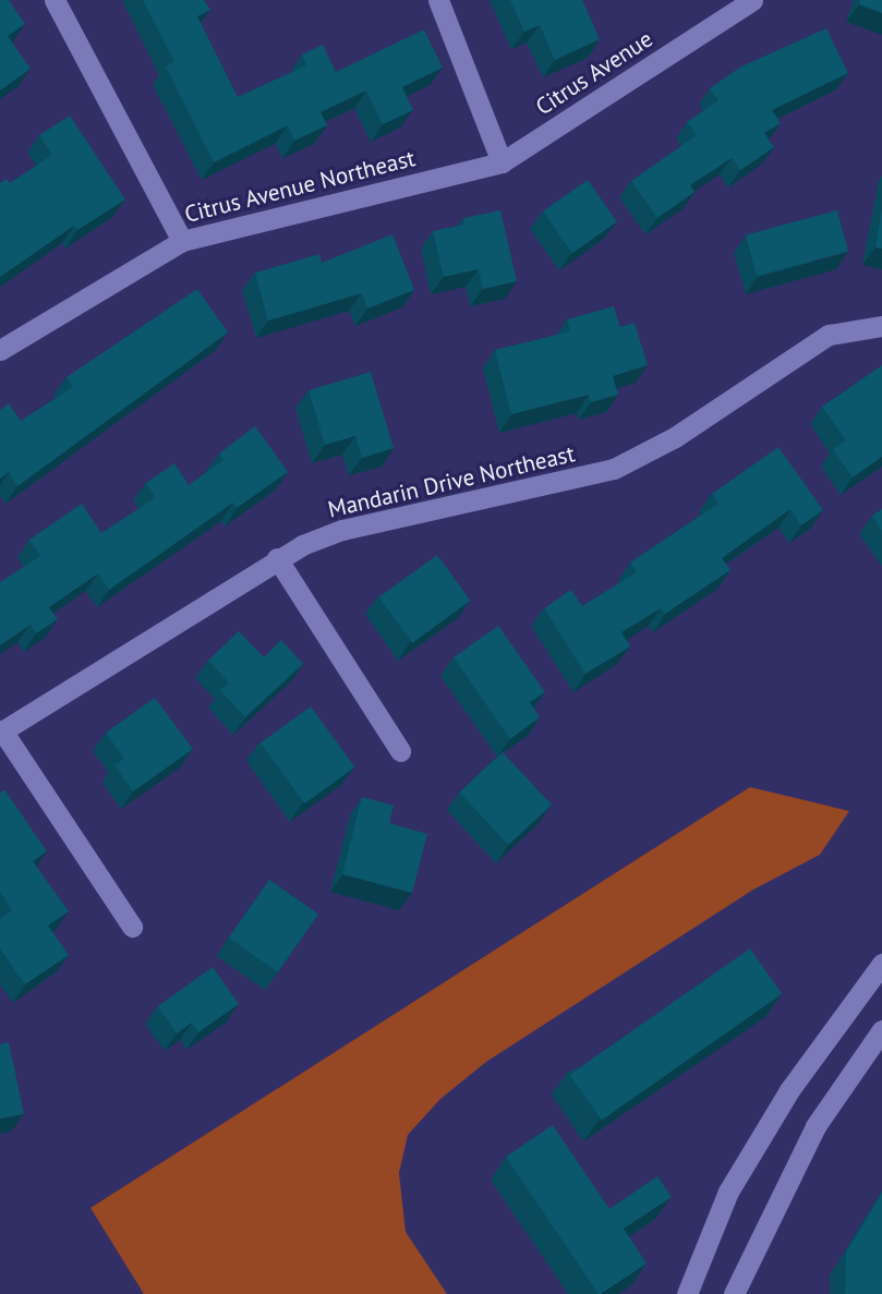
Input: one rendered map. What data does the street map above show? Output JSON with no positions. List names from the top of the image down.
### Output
{
  "streets": {
    "street": ["Citrus Avenue", "Citrus Avenue Northeast", "Mandarin Drive Northeast"]
  },
  "crossings": [
    ["Citrus Avenue", "Citrus Avenue Northeast"]
  ]
}
